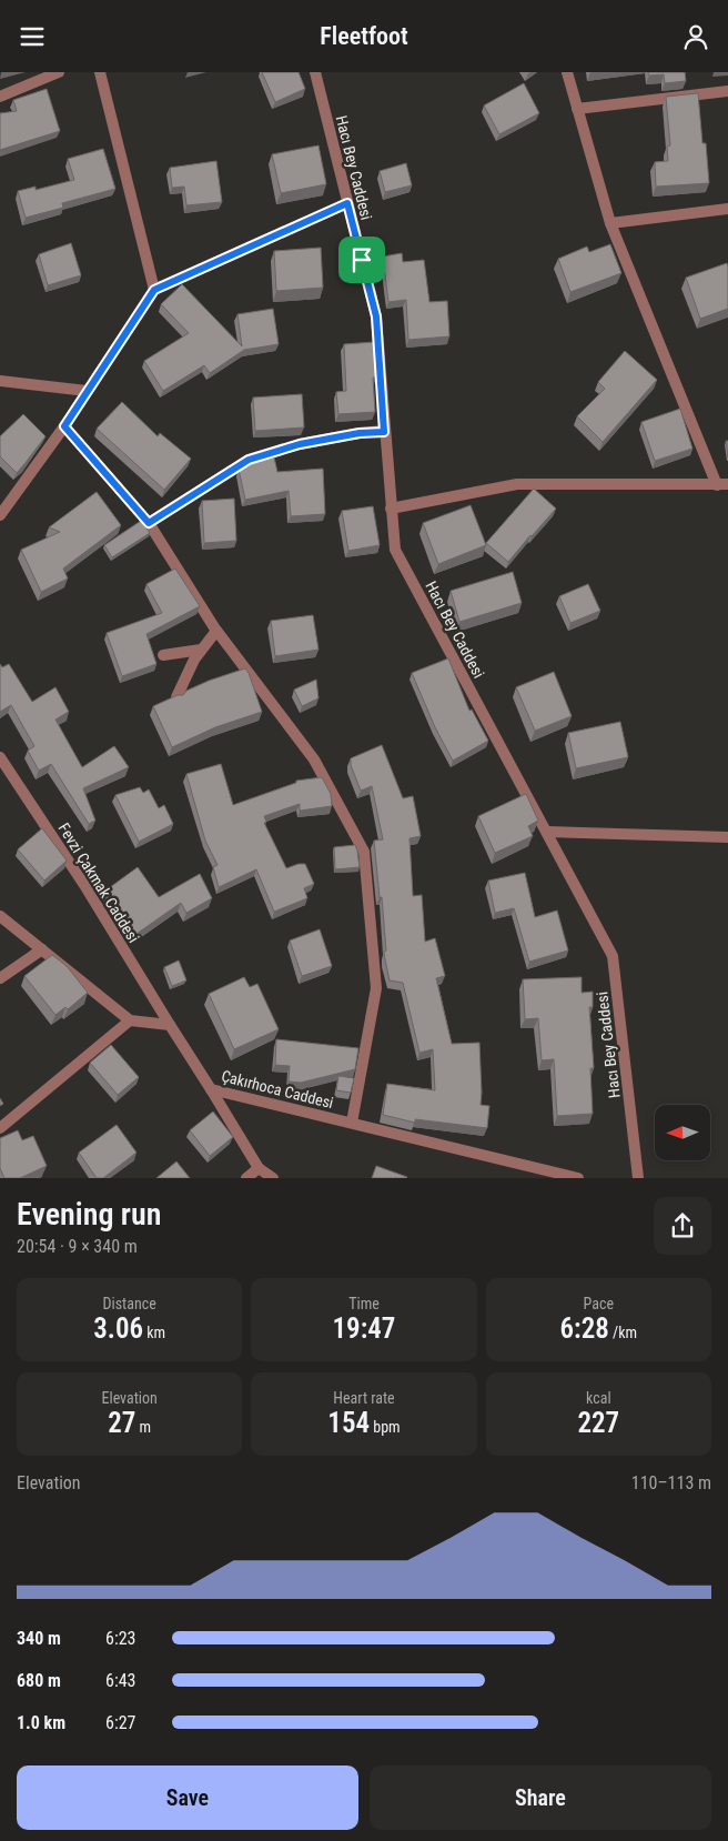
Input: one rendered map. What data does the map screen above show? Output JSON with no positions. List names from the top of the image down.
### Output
{
  "streets": {
    "street": ["Hacı Bey Caddesi", "Fevzi Çakmak Caddesi", "Çakırhoca Caddesi"]
  },
  "crossings": [
    ["Fevzi Çakmak Caddesi", "Çakırhoca Caddesi"]
  ],
  "north": "left",
  "page": {
    "header": "Fleetfoot",
    "heading": ["Evening run", "20:54 · 9 × 340 m"],
    "stats": [
      ["Distance", "3.06 km"],
      ["Time", "19:47"],
      ["Pace", "6:28 /km"],
      ["Elevation", "27 m"],
      ["Heart rate", "154 bpm"],
      ["kcal", "227"]
    ],
    "chart": ["Elevation", "110–113 m"],
    "list": [
      {
        "name": "340 m",
        "note": "6:23"
      },
      {
        "name": "680 m",
        "note": "6:43"
      },
      {
        "name": "1.0 km",
        "note": "6:27"
      }
    ],
    "buttons": ["Save", "Share"]
  }
}
